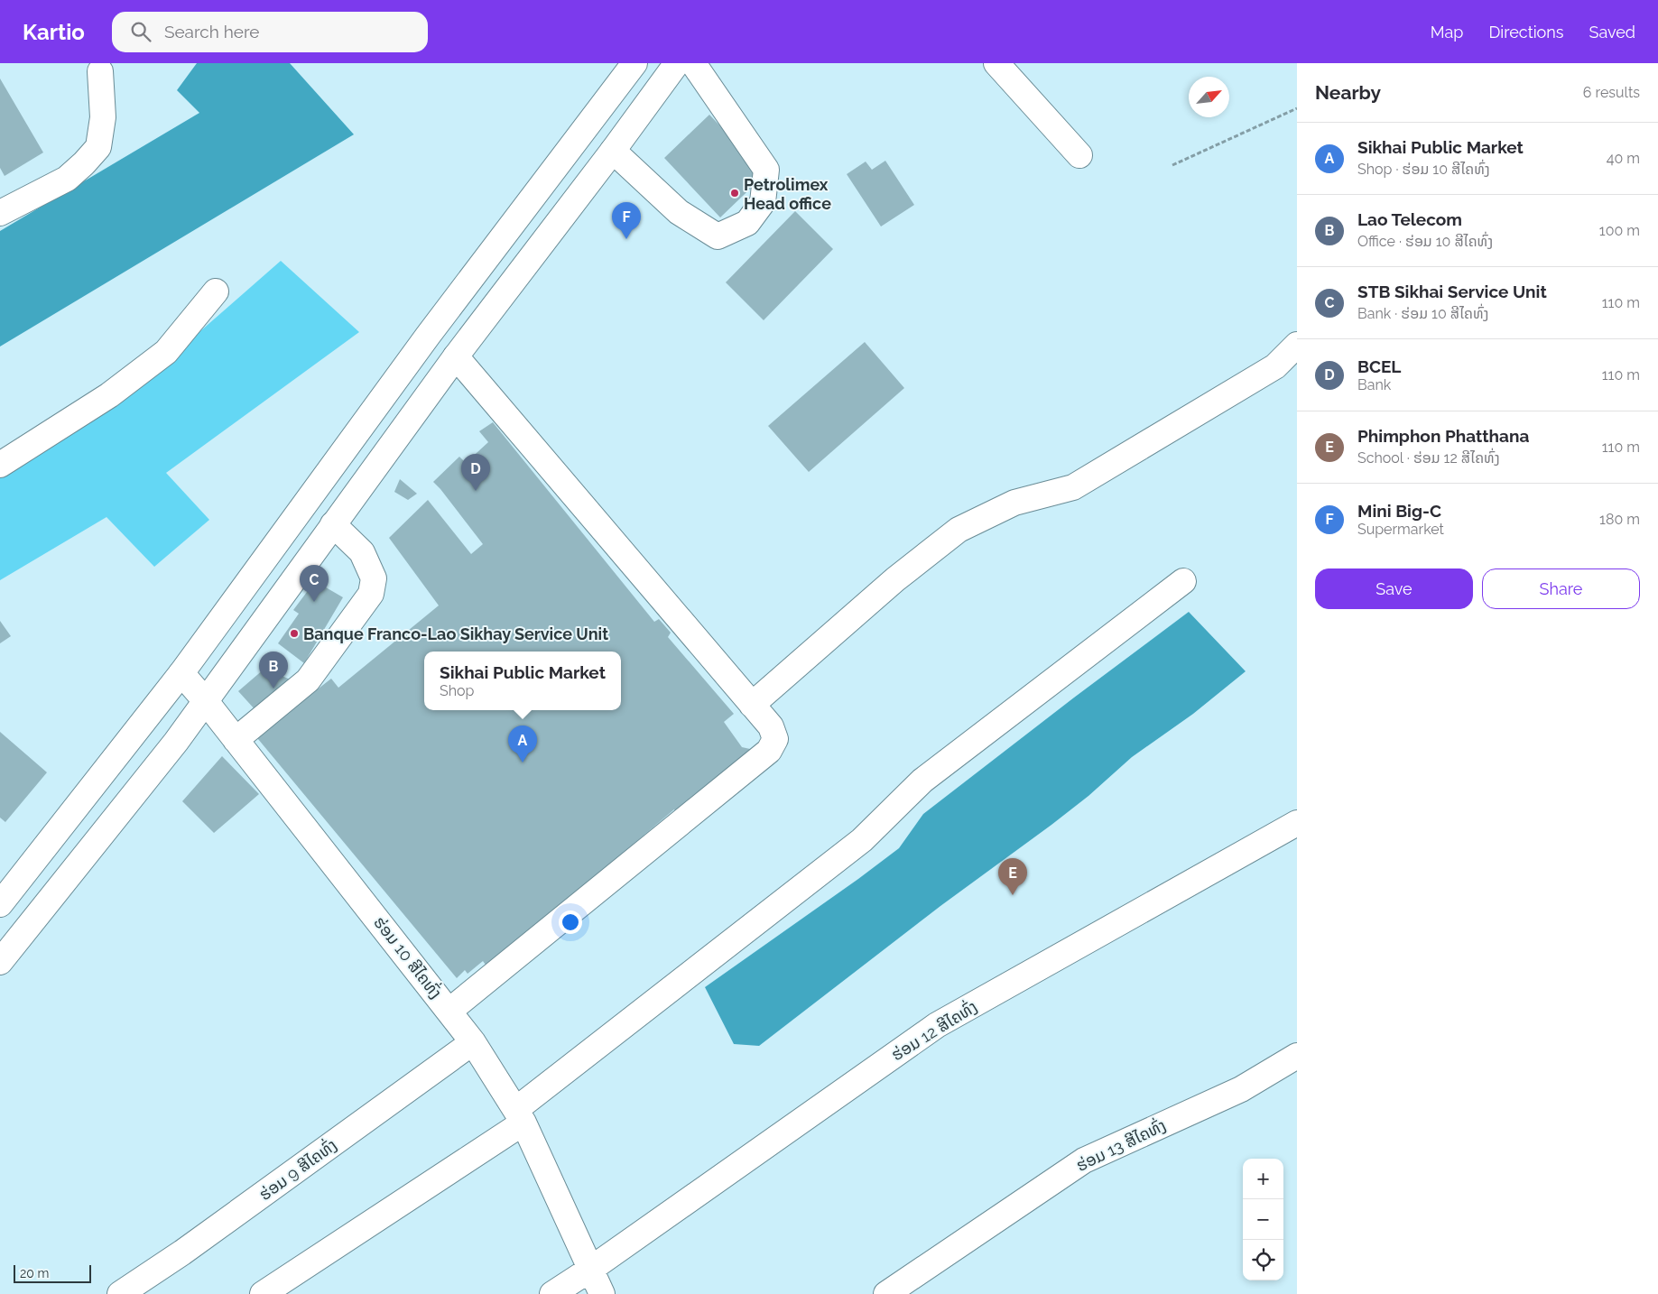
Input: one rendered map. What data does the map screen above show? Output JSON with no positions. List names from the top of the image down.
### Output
{
  "streets": {
    "main road": [
      "ຮ່ອມ 10 ສີໄຄທົ່ງ",
      "ຮ່ອມ 12 ສີໄຄທົ່ງ",
      "ຮ່ອມ 13 ສີໄຄທົ່ງ",
      "ຮ່ອມ 9 ສີໄຄທົ່ງ"
    ]
  },
  "crossings": [
    ["ຮ່ອມ 10 ສີໄຄທົ່ງ", "ຮ່ອມ 12 ສີໄຄທົ່ງ"],
    ["ຮ່ອມ 10 ສີໄຄທົ່ງ", "ຮ່ອມ 9 ສີໄຄທົ່ງ"]
  ],
  "places": ["Petrolimex Head office", "Banque Franco-Lao Sikhay Service Unit"],
  "scale_bar": "20 m",
  "north": "top right",
  "page": {
    "header": "Kartio",
    "search": "Search here",
    "nav": ["Map", "Directions", "Saved"],
    "heading": ["Nearby", "6 results"],
    "list": [
      {
        "mark": "A",
        "name": "Sikhai Public Market",
        "note": "Shop · ຮ່ອມ 10 ສີໄຄທົ່ງ",
        "value": "40 m"
      },
      {
        "mark": "B",
        "name": "Lao Telecom",
        "note": "Office · ຮ່ອມ 10 ສີໄຄທົ່ງ",
        "value": "100 m"
      },
      {
        "mark": "C",
        "name": "STB Sikhai Service Unit",
        "note": "Bank · ຮ່ອມ 10 ສີໄຄທົ່ງ",
        "value": "110 m"
      },
      {
        "mark": "D",
        "name": "BCEL",
        "note": "Bank",
        "value": "110 m"
      },
      {
        "mark": "E",
        "name": "Phimphon Phatthana",
        "note": "School · ຮ່ອມ 12 ສີໄຄທົ່ງ",
        "value": "110 m"
      },
      {
        "mark": "F",
        "name": "Mini Big-C",
        "note": "Supermarket",
        "value": "180 m"
      }
    ],
    "pins": [
      "F",
      "D",
      "C",
      "B",
      "A",
      "E"
    ],
    "buttons": ["Save", "Share"],
    "popup": ["Sikhai Public Market", "Shop"],
    "map_buttons": ["+", "−"],
    "scale": "20 m"
  }
}
